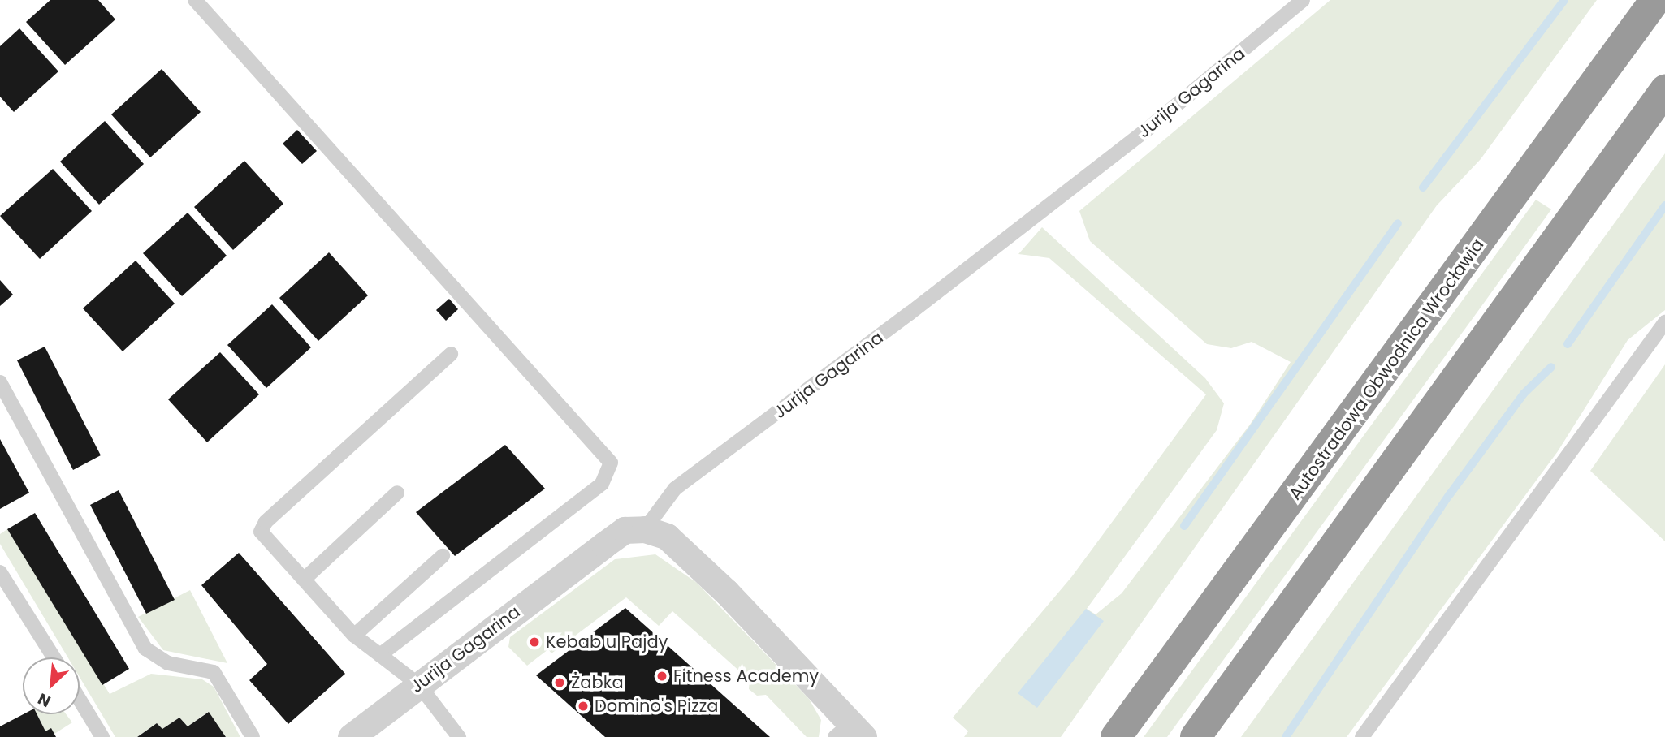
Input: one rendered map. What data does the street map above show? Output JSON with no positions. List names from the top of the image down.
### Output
{
  "streets": {
    "highway": ["Autostradowa Obwodnica Wrocławia"],
    "street": ["Jurija Gagarina"]
  },
  "places": [
    "Kebab u Pajdy",
    "Fitness Academy",
    "Żabka",
    "Domino's Pizza"
  ],
  "north": "bottom left"
}
